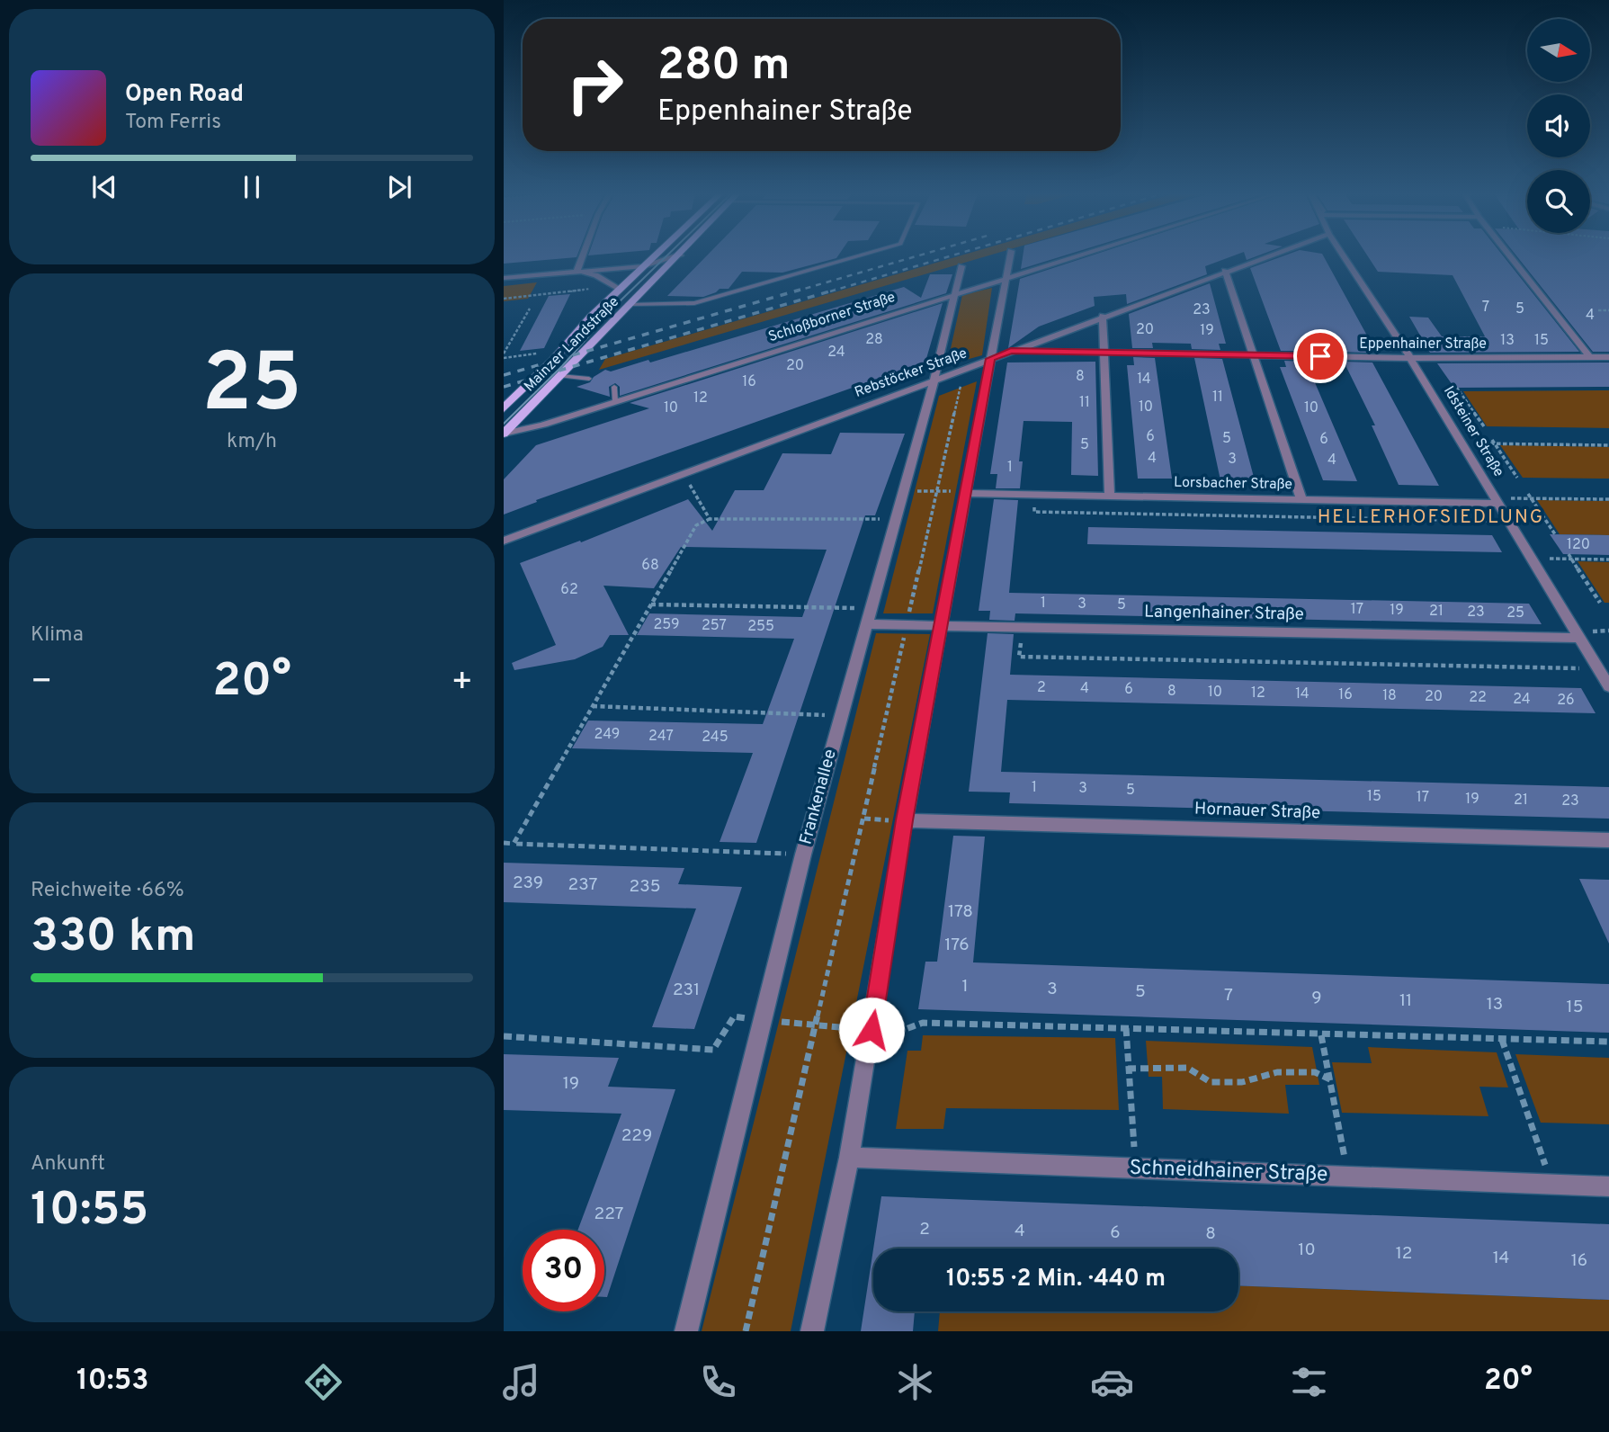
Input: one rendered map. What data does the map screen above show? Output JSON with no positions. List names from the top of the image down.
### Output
{
  "streets": {
    "main road": ["Mainzer Landstraße"],
    "street": [
      "Schloßborner Straße",
      "Eppenhainer Straße",
      "Rebstöcker Straße",
      "Idsteiner Straße",
      "Lorsbacher Straße",
      "Langenhainer Straße",
      "Frankenallee",
      "Hornauer Straße",
      "Schneidhainer Straße"
    ]
  },
  "crossings": [
    ["Schloßborner Straße", "Mainzer Landstraße"],
    ["Schloßborner Straße", "Frankenallee"],
    ["Eppenhainer Straße", "Rebstöcker Straße"],
    ["Eppenhainer Straße", "Idsteiner Straße"],
    ["Rebstöcker Straße", "Frankenallee"],
    ["Idsteiner Straße", "Lorsbacher Straße"],
    ["Idsteiner Straße", "Langenhainer Straße"],
    ["Langenhainer Straße", "Frankenallee"]
  ],
  "districts": ["HELLERHOFSIEDLUNG"],
  "house_numbers": [
    "7",
    "5",
    "23",
    "4",
    "20",
    "19",
    "28",
    "13",
    "15",
    "24",
    "20",
    "8",
    "14",
    "16",
    "11",
    "12",
    "11",
    "10",
    "10",
    "10",
    "6",
    "5",
    "6",
    "5",
    "4",
    "3",
    "4",
    "1",
    "120",
    "68",
    "62",
    "1",
    "3",
    "5",
    "17",
    "19",
    "21",
    "23",
    "25",
    "259",
    "257",
    "255",
    "2",
    "4",
    "6",
    "8",
    "10",
    "12",
    "14",
    "16",
    "18",
    "20",
    "22",
    "24",
    "26",
    "249",
    "247",
    "245",
    "1",
    "3",
    "5",
    "15",
    "17",
    "19",
    "21",
    "23",
    "239",
    "237",
    "235",
    "178",
    "176",
    "1",
    "3",
    "231",
    "5",
    "7",
    "9",
    "11",
    "13",
    "15",
    "19",
    "229",
    "227",
    "2",
    "4",
    "6",
    "8",
    "10",
    "12",
    "14",
    "16"
  ],
  "north": "right",
  "page": {
    "turn": ["280 m", "Eppenhainer Straße"],
    "song": ["Open Road", "Tom Ferris"],
    "tile": [
      ["25", "km/h"],
      "Klima",
      ["Reichweite · 66%", "330 km"],
      ["Ankunft", "10:55"]
    ],
    "heat": ["−", "20°", "+"],
    "limit": "30",
    "trip": "10:55 · 2 Min. · 440 m",
    "tabs": ["10:53", "20°"]
  }
}
